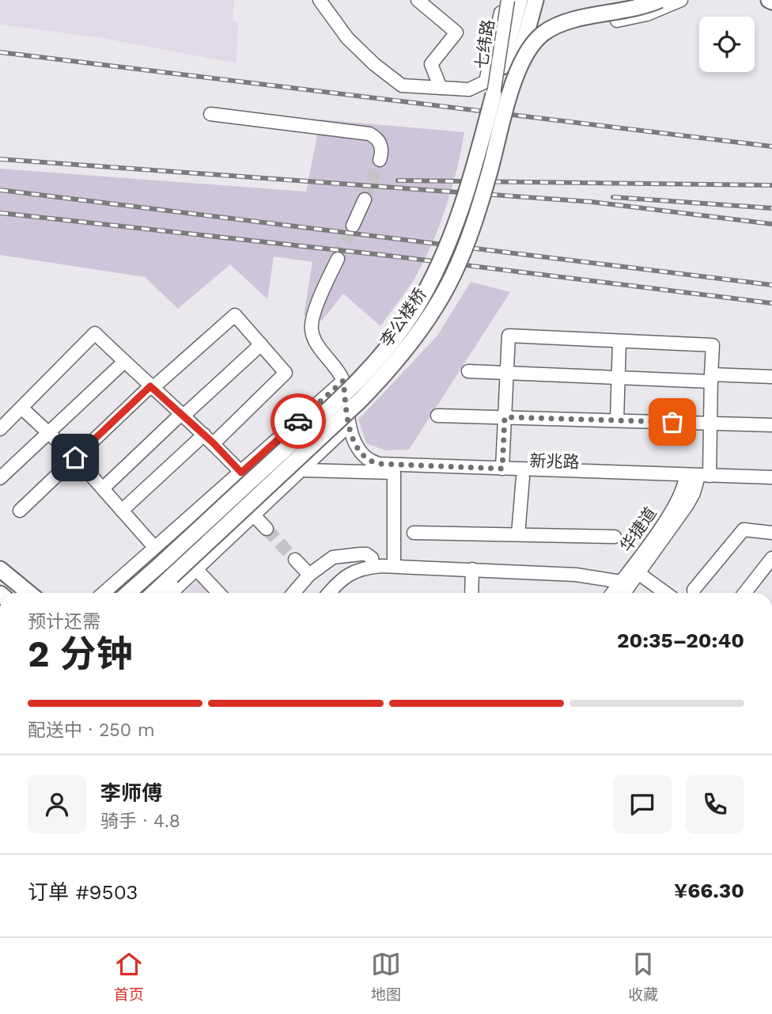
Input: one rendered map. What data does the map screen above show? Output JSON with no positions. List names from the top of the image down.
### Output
{
  "streets": {
    "main road": ["李公楼桥"],
    "street": ["七纬路", "新兆路", "华捷道"]
  },
  "crossings": [
    ["七纬路", "李公楼桥"],
    ["新兆路", "华捷道"]
  ],
  "page": {
    "heading": ["2 分钟", "预计还需", "20:35–20:40"],
    "panel": [
      "李师傅",
      "骑手 · 4.8",
      "订单 #9503",
      "¥66.30"
    ],
    "bar": "配送中 · 250 m",
    "tabs": ["首页", "地图", "收藏"]
  }
}
